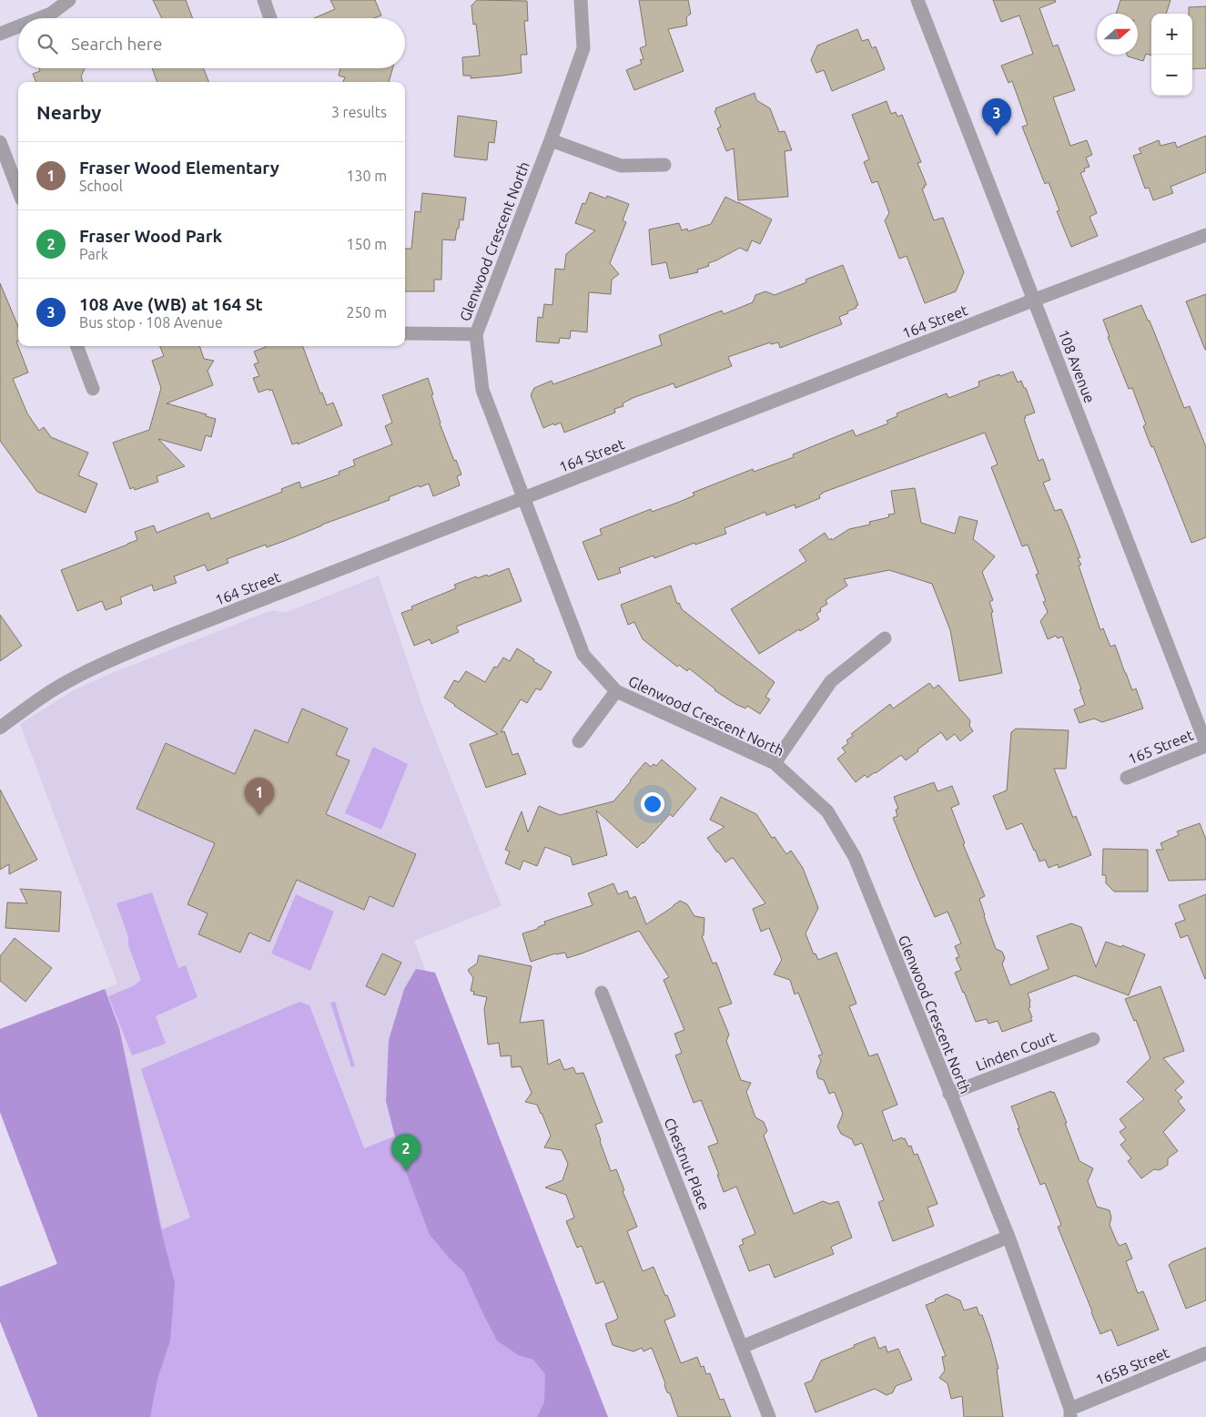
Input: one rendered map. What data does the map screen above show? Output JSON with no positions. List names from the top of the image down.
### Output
{
  "streets": {
    "street": [
      "Glenwood Crescent North",
      "164 Street",
      "108 Avenue",
      "165 Street",
      "Linden Court",
      "Chestnut Place",
      "165B Street"
    ]
  },
  "crossings": [
    ["Glenwood Crescent North", "164 Street"],
    ["Glenwood Crescent North", "Linden Court"],
    ["Glenwood Crescent North", "165B Street"],
    ["164 Street", "108 Avenue"],
    ["108 Avenue", "165 Street"]
  ],
  "north": "right",
  "page": {
    "map_buttons": ["+", "−"],
    "search": "Search here",
    "heading": ["Nearby", "3 results"],
    "pins": ["3", "1", "2"],
    "list": [
      {
        "mark": "1",
        "name": "Fraser Wood Elementary",
        "note": "School",
        "value": "130 m"
      },
      {
        "mark": "2",
        "name": "Fraser Wood Park",
        "note": "Park",
        "value": "150 m"
      },
      {
        "mark": "3",
        "name": "108 Ave (WB) at 164 St",
        "note": "Bus stop · 108 Avenue",
        "value": "250 m"
      }
    ]
  }
}
